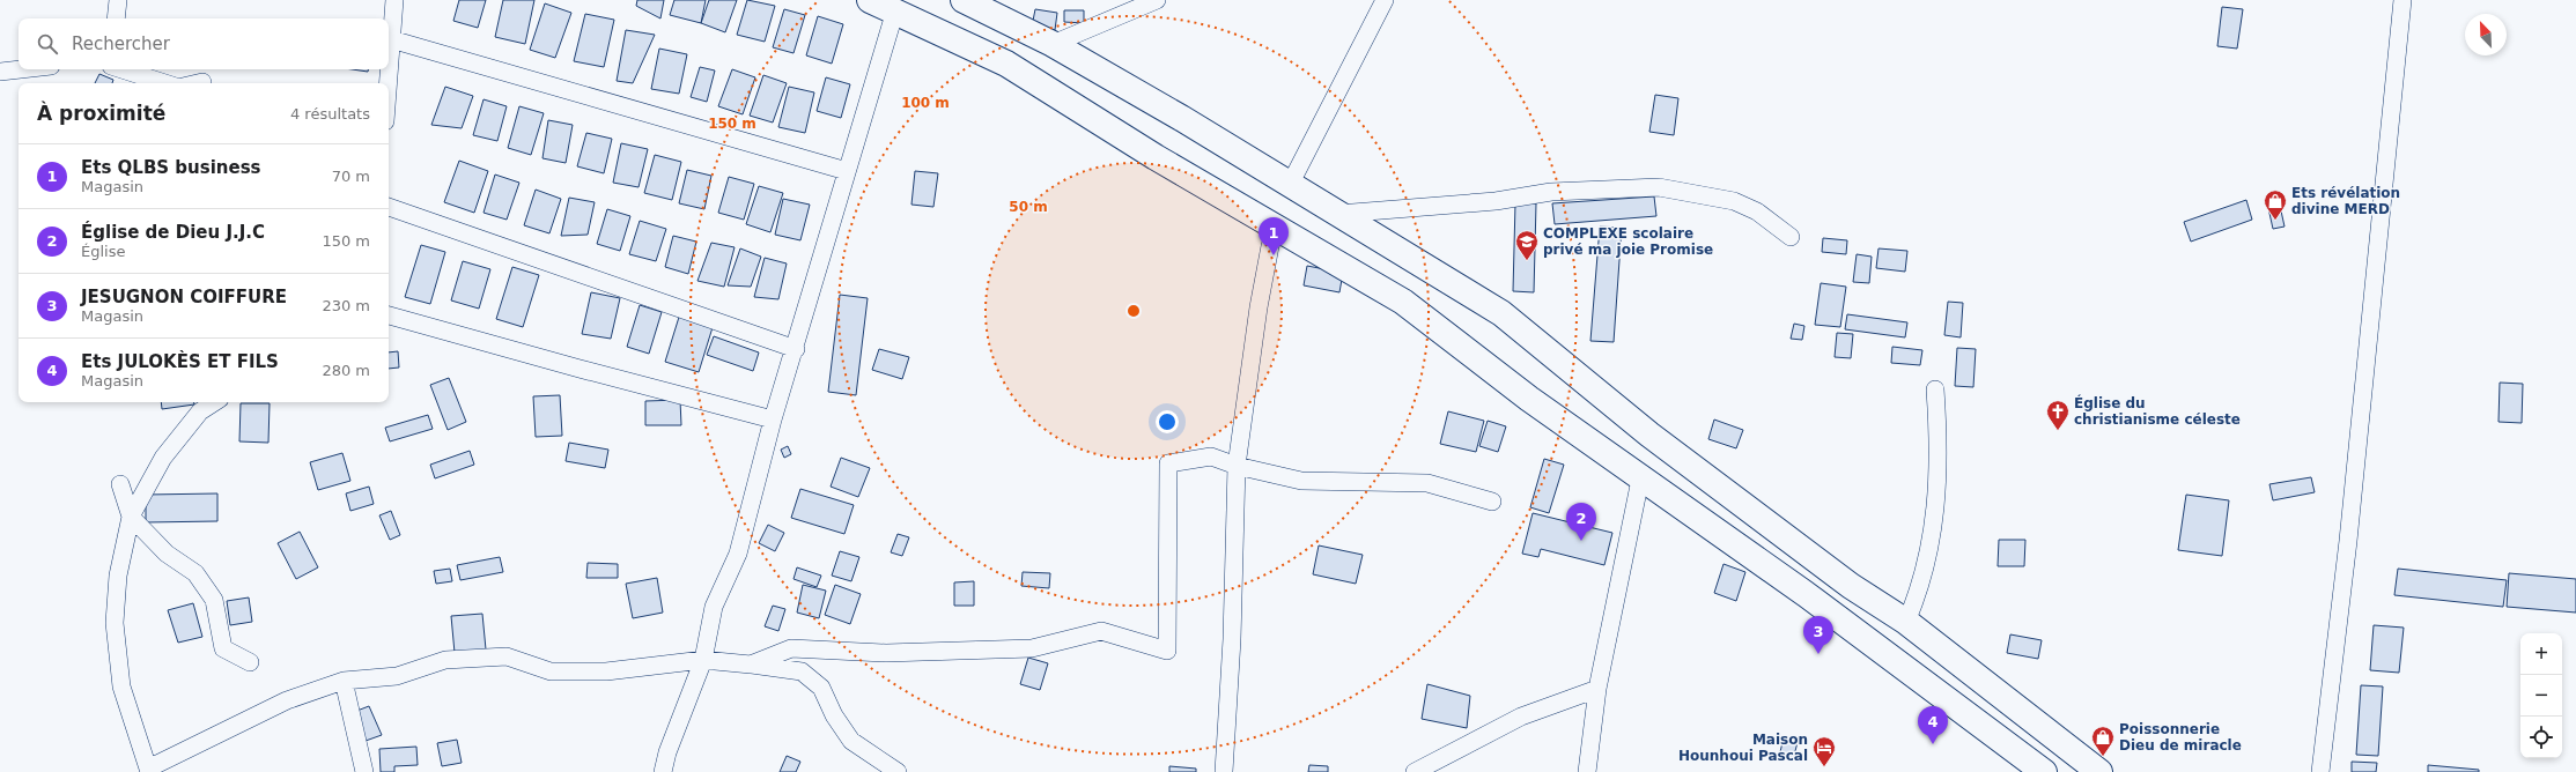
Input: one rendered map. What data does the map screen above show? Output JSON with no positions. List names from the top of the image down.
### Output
{
  "places": {
    "shop": ["Ets révélation divine MERD", "Poissonnerie Dieu de miracle"],
    "school or university": ["COMPLEXE scolaire privé ma joie Promise"],
    "church": ["Église du christianisme céleste"],
    "hotel": ["Maison Hounhoui Pascal"]
  },
  "north": "top left",
  "page": {
    "search": "Rechercher",
    "heading": ["À proximité", "4 résultats"],
    "list": [
      {
        "mark": "1",
        "name": "Ets QLBS business",
        "note": "Magasin",
        "value": "70 m"
      },
      {
        "mark": "2",
        "name": "Église de Dieu J.J.C",
        "note": "Église",
        "value": "150 m"
      },
      {
        "mark": "3",
        "name": "JESUGNON COIFFURE",
        "note": "Magasin",
        "value": "230 m"
      },
      {
        "mark": "4",
        "name": "Ets JULOKÈS ET FILS",
        "note": "Magasin",
        "value": "280 m"
      }
    ],
    "pins": [
      "1",
      "2",
      "3",
      "4"
    ],
    "map_buttons": ["+", "−"]
  },
  "rings": ["100 m", "150 m", "50 m"]
}
